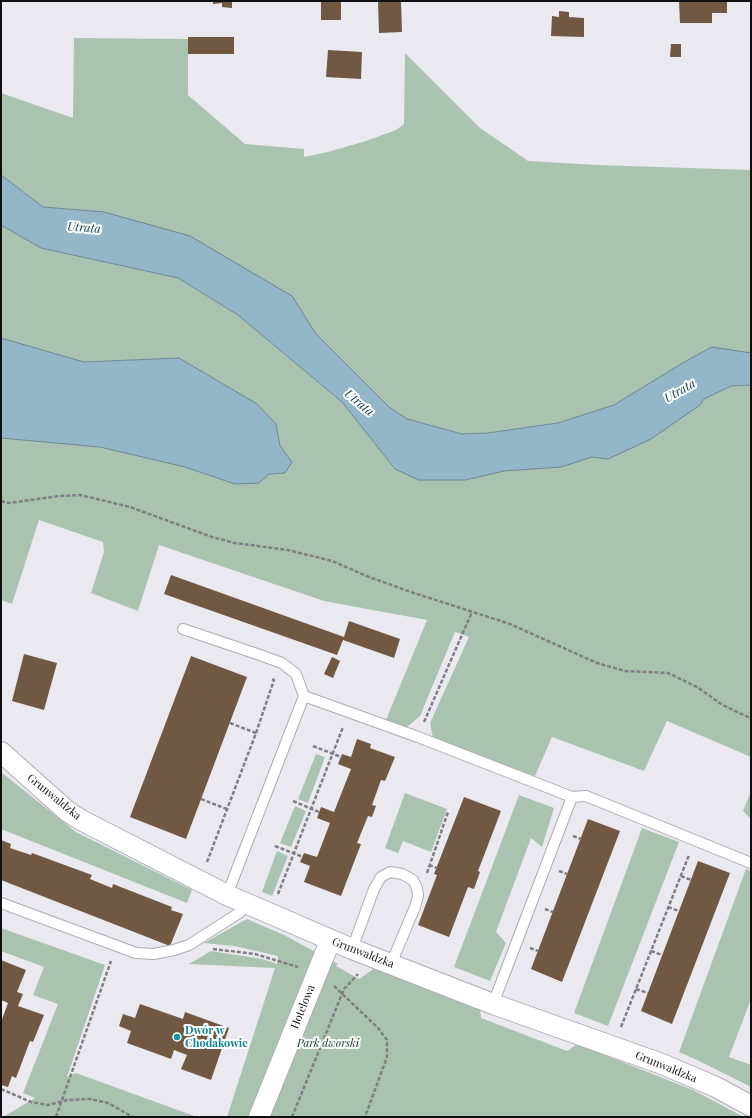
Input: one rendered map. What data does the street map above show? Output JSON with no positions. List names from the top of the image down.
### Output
{
  "streets": {
    "street": ["Grunwaldzka", "Hotelowa"]
  },
  "crossings": [
    ["Grunwaldzka", "Hotelowa"]
  ],
  "water": ["Utrata"],
  "parks": ["Park dworski"],
  "places": ["Dwór w Chodakowie"]
}
